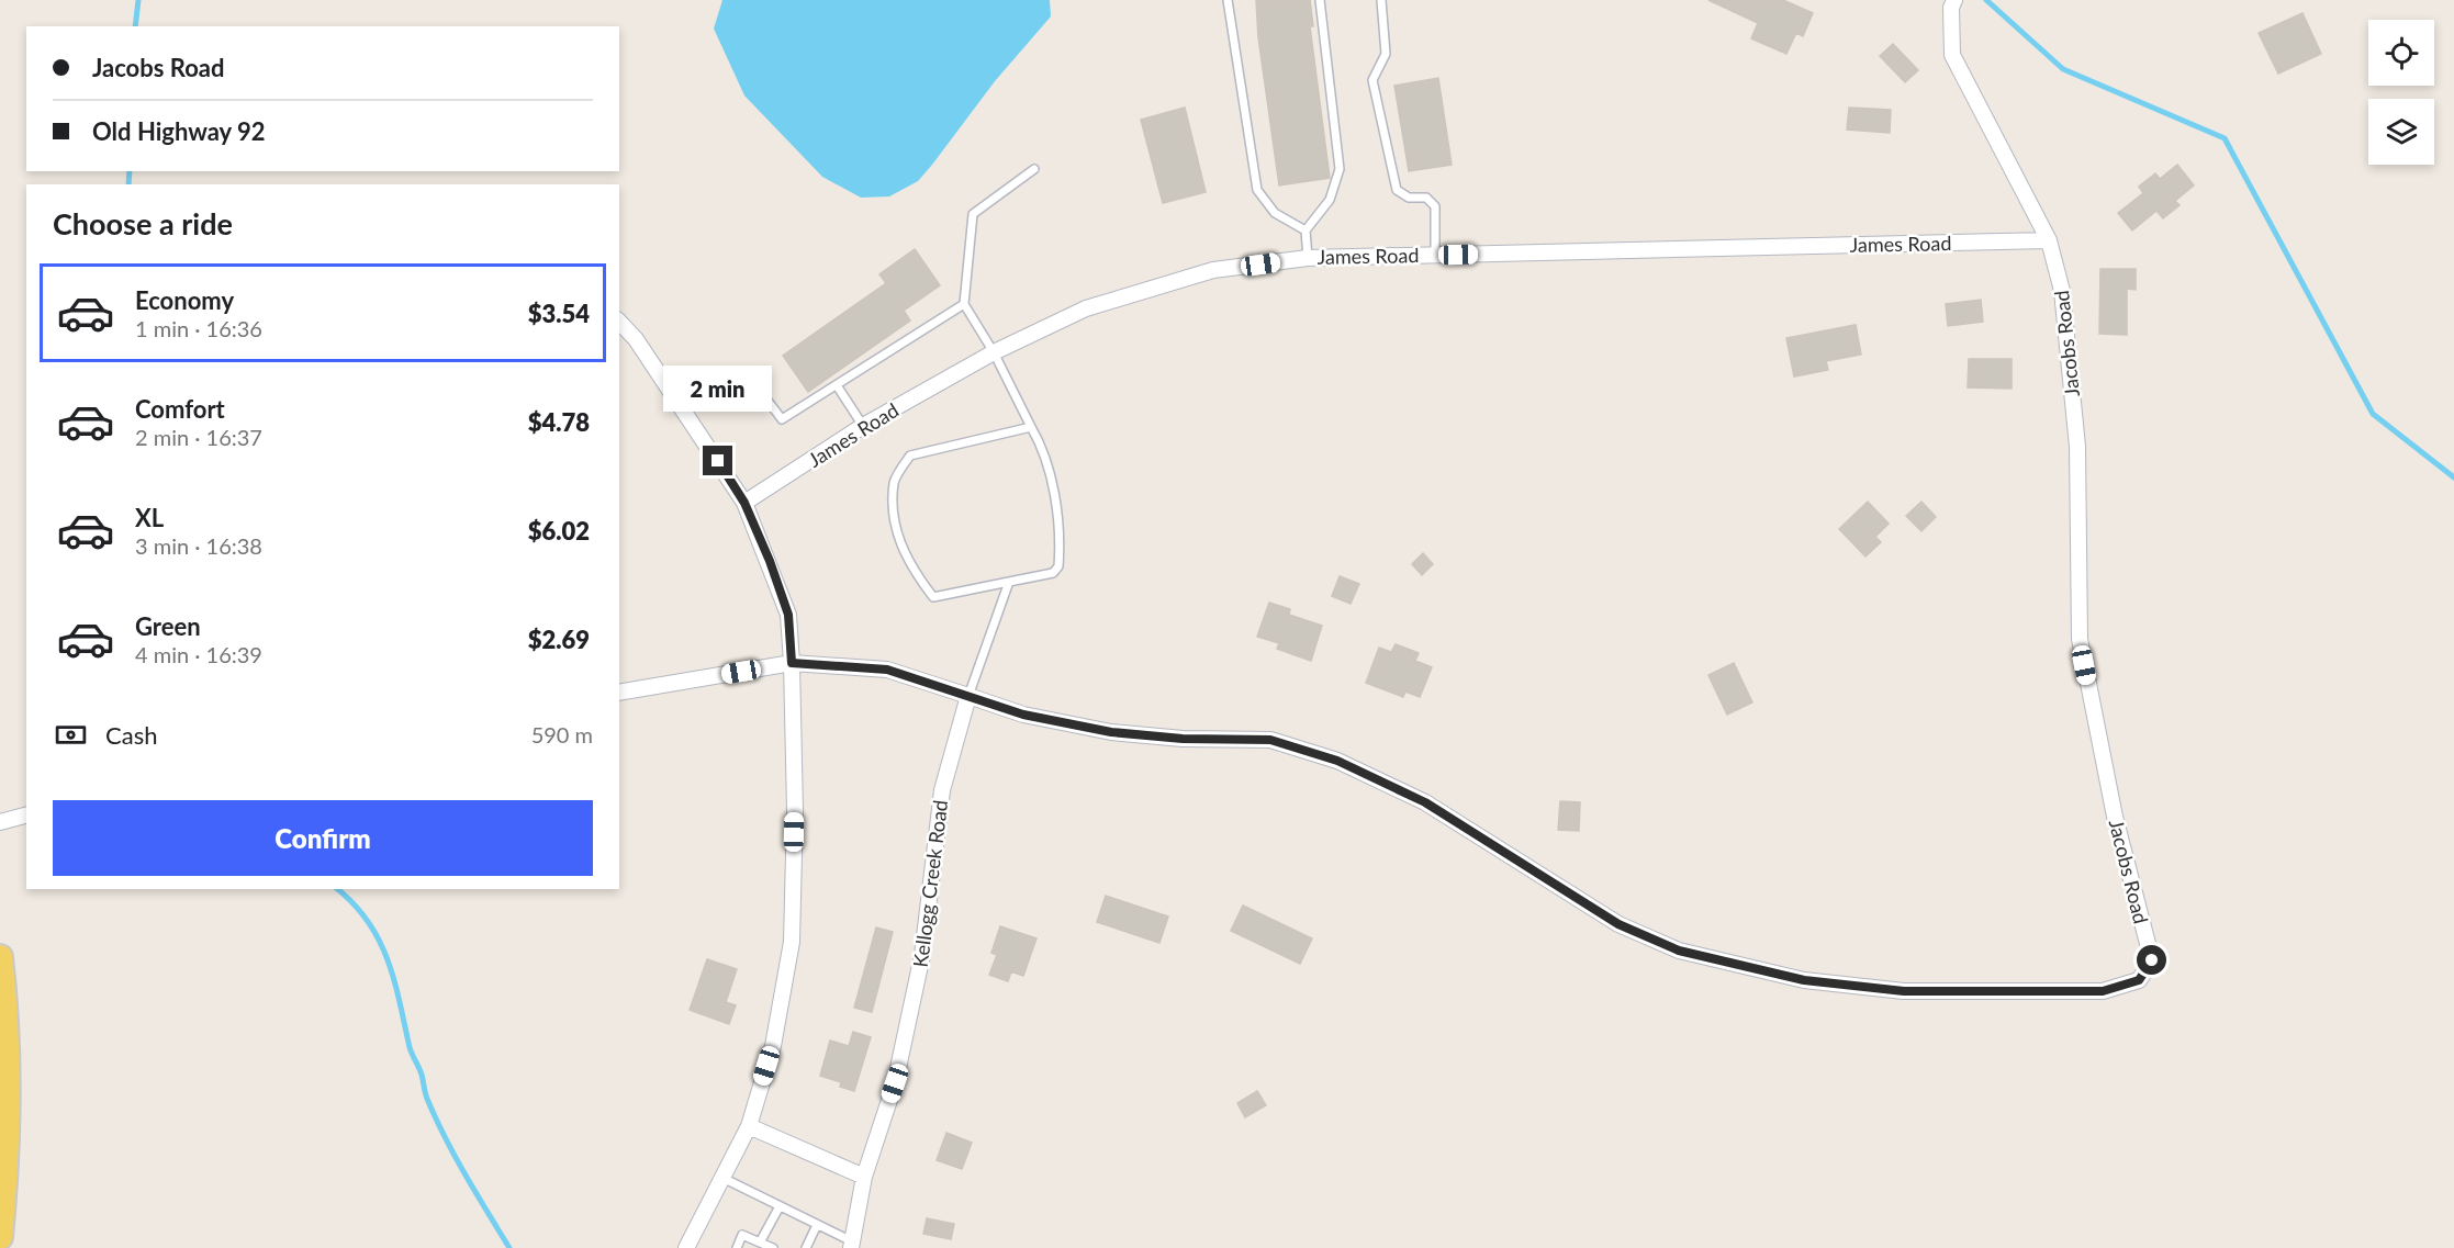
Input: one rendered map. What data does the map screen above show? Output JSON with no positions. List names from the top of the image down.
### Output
{
  "streets": {
    "street": ["James Road", "Jacobs Road", "Kellogg Creek Road"]
  },
  "crossings": [
    ["James Road", "Jacobs Road"],
    ["Jacobs Road", "Kellogg Creek Road"]
  ],
  "page": {
    "banner": ["Jacobs Road", "Old Highway 92"],
    "heading": "Choose a ride",
    "list": [
      {
        "name": "Economy",
        "note": "1 min · 16:36",
        "value": "$3.54"
      },
      {
        "name": "Comfort",
        "note": "2 min · 16:37",
        "value": "$4.78"
      },
      {
        "name": "XL",
        "note": "3 min · 16:38",
        "value": "$6.02"
      },
      {
        "name": "Green",
        "note": "4 min · 16:39",
        "value": "$2.69"
      }
    ],
    "bubble": "2 min",
    "pay": ["Cash", "590 m"],
    "buttons": "Confirm"
  }
}
